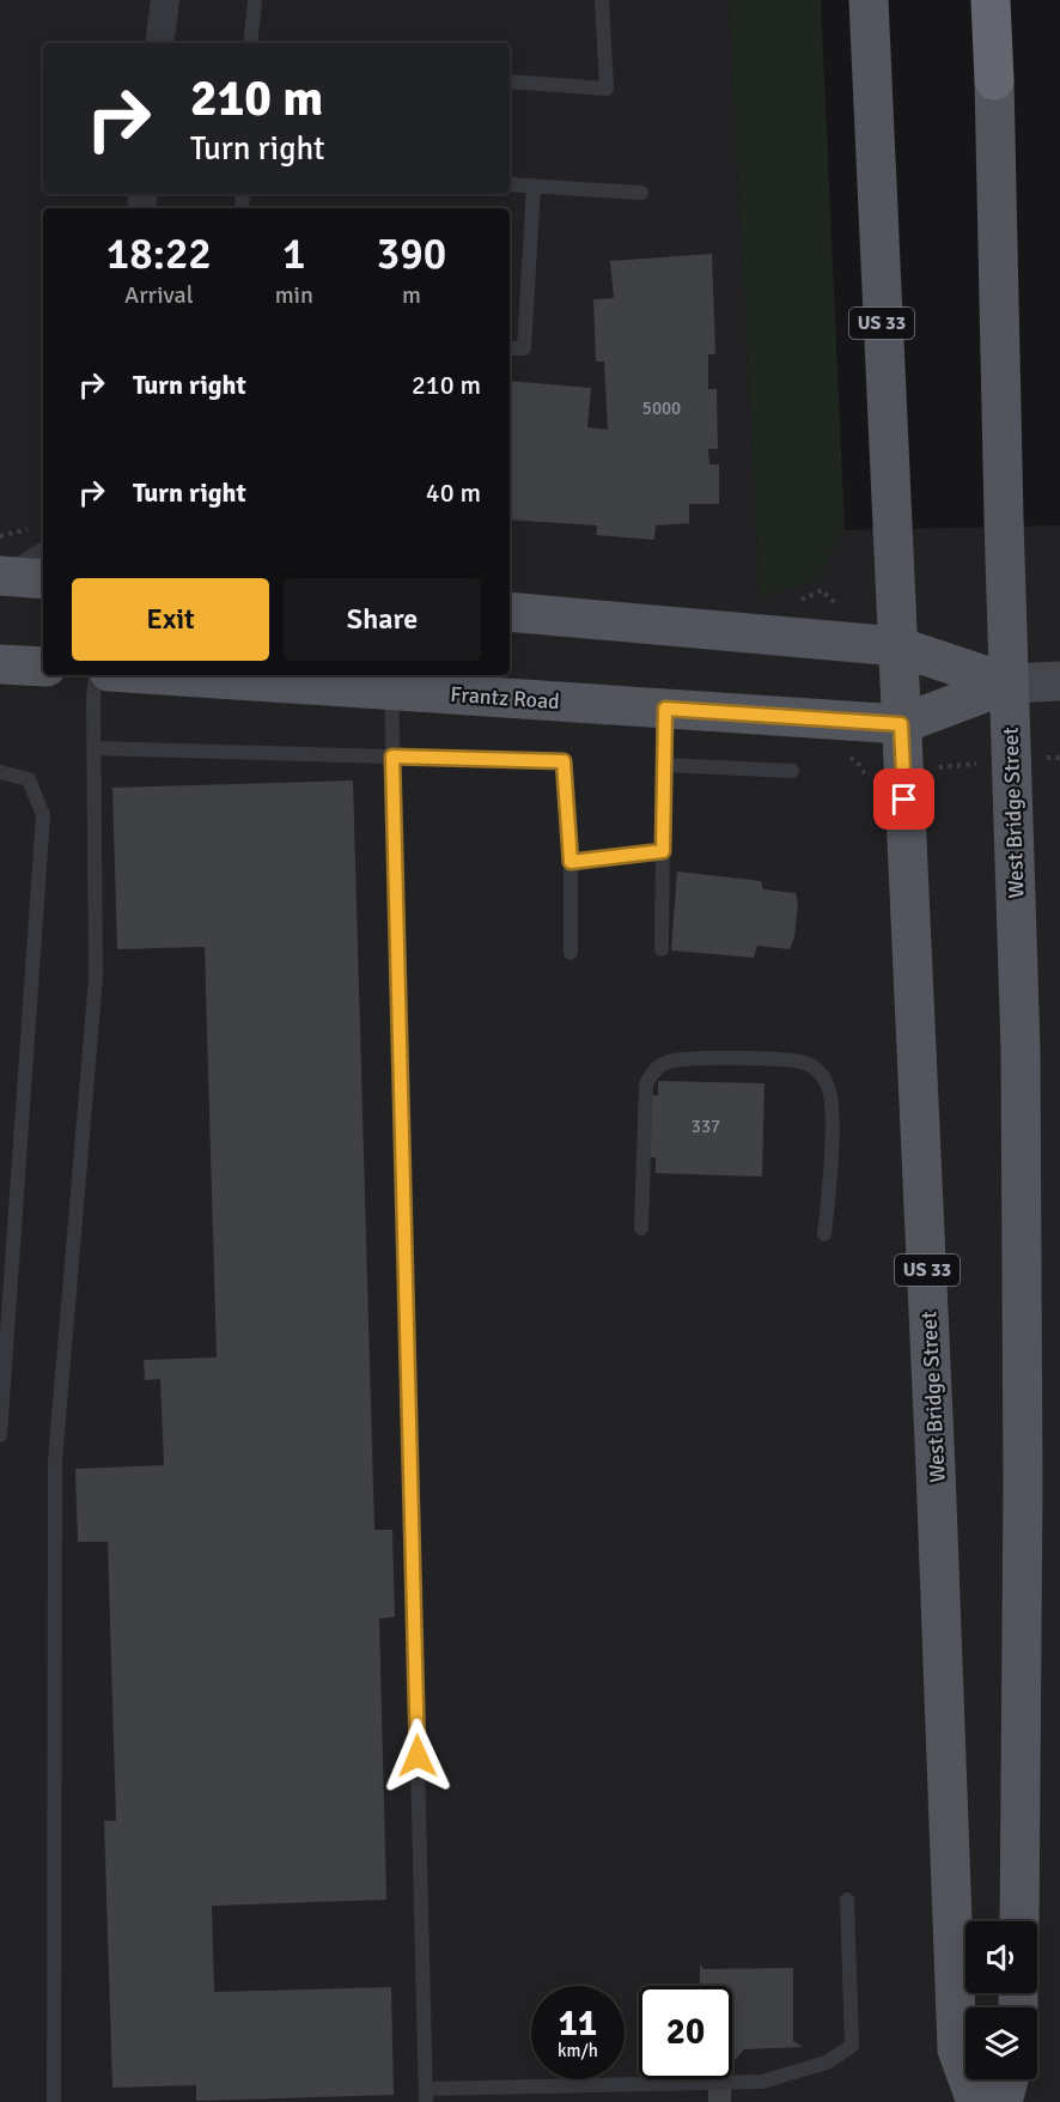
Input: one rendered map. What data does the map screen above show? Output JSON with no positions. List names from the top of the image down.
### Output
{
  "streets": {
    "main road": ["US 33", "Frantz Road", "West Bridge Street"]
  },
  "crossings": [
    ["US 33", "West Bridge Street"],
    ["Frantz Road", "West Bridge Street"]
  ],
  "house_numbers": ["5000", "337"],
  "page": {
    "turn": ["210 m", "Turn right"],
    "eta": [
      "18:22",
      "Arrival",
      "1",
      "min",
      "390",
      "m"
    ],
    "list": [
      {
        "name": "Turn right",
        "value": "210 m"
      },
      {
        "name": "Turn right",
        "value": "40 m"
      }
    ],
    "buttons": ["Exit", "Share"],
    "speed": "11 km/h",
    "limit": "20"
  }
}
